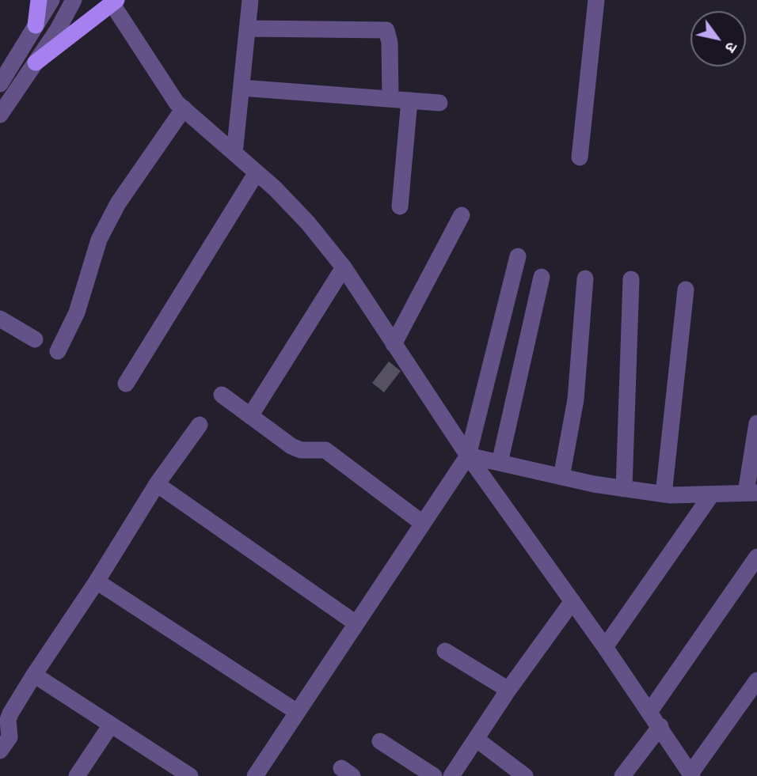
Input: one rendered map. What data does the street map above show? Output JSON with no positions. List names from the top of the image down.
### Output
{
  "north": "bottom right"
}
